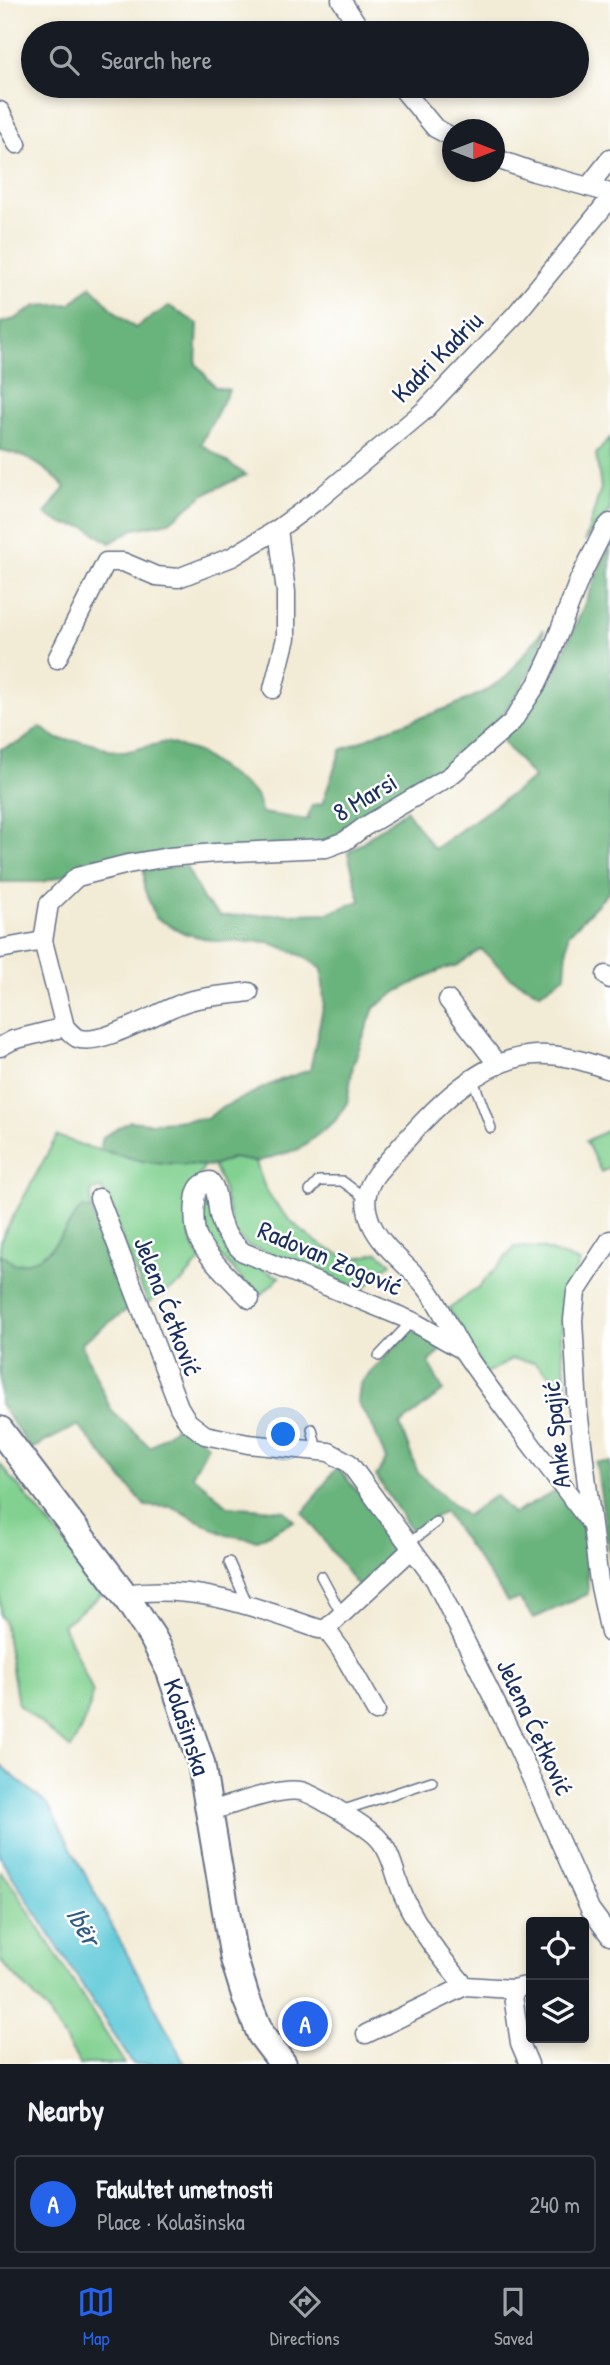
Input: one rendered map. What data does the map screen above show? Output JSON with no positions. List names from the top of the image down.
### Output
{
  "streets": {
    "main road": ["Kolašinska"],
    "street": [
      "Kadri Kadriu",
      "8 Marsi",
      "Radovan Zogović",
      "Jelena Ćetković",
      "Anke Spajić"
    ]
  },
  "water": ["Ibër"],
  "north": "right",
  "page": {
    "search": "Search here",
    "pins": "A",
    "heading": "Nearby",
    "list": [
      {
        "mark": "A",
        "name": "Fakultet umetnosti",
        "note": "Place · Kolašinska",
        "value": "240 m"
      }
    ],
    "nav": ["Map", "Directions", "Saved"]
  }
}
